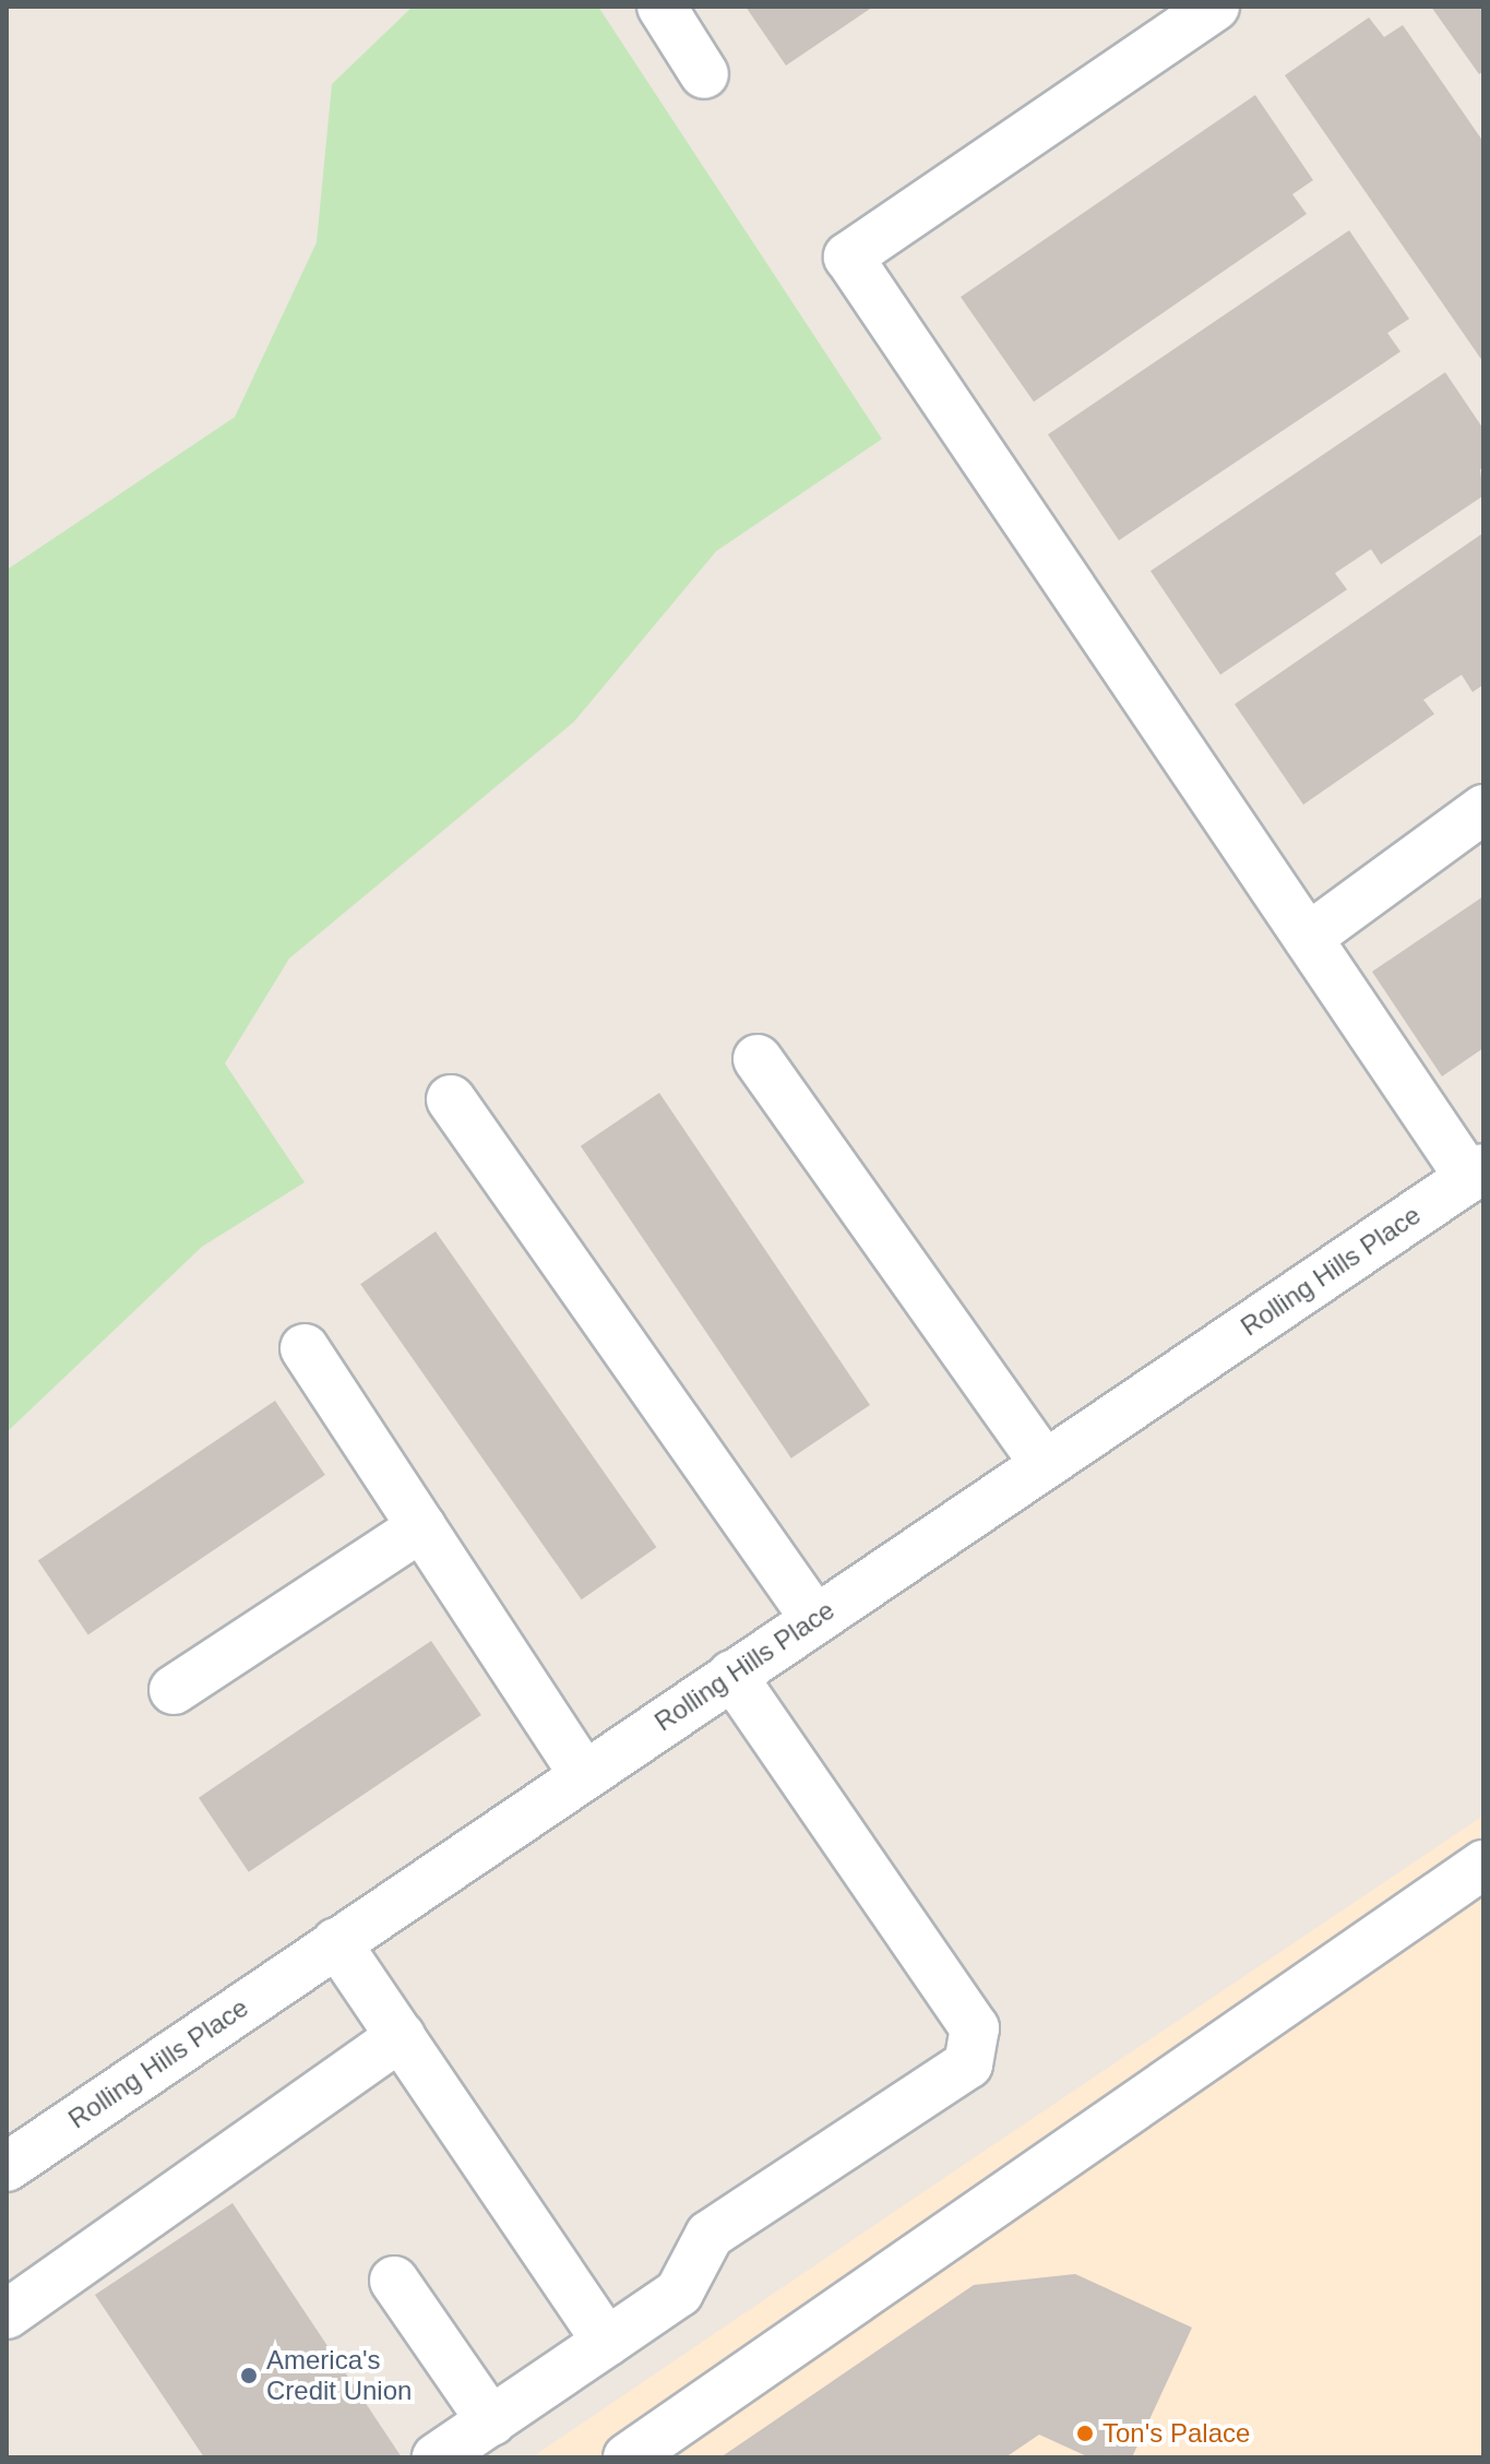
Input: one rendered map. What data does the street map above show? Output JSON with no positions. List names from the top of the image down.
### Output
{
  "streets": {
    "street": ["Rolling Hills Place"]
  },
  "places": ["America's Credit Union", "Ton's Palace"]
}
